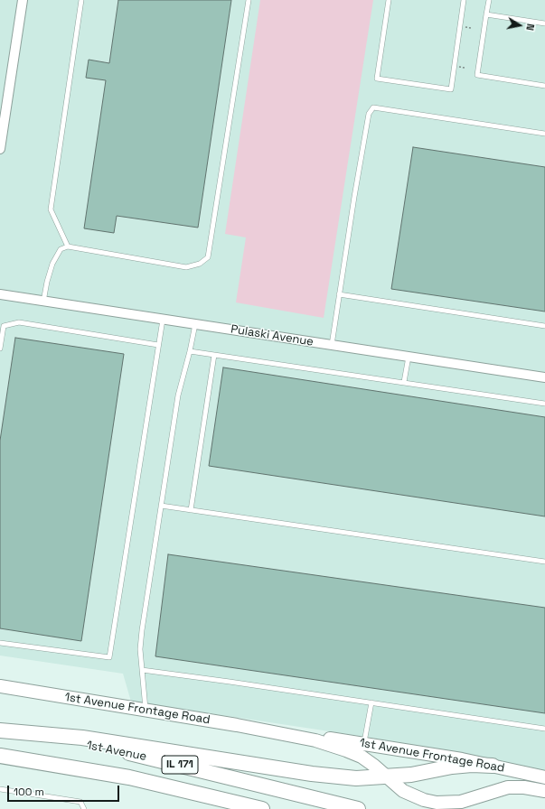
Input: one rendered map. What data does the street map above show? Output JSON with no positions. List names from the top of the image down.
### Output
{
  "streets": {
    "main road": ["1st Avenue", "IL 171"],
    "street": ["Pulaski Avenue", "1st Avenue Frontage Road"]
  },
  "scale_bar": "100 m",
  "north": "right"
}
